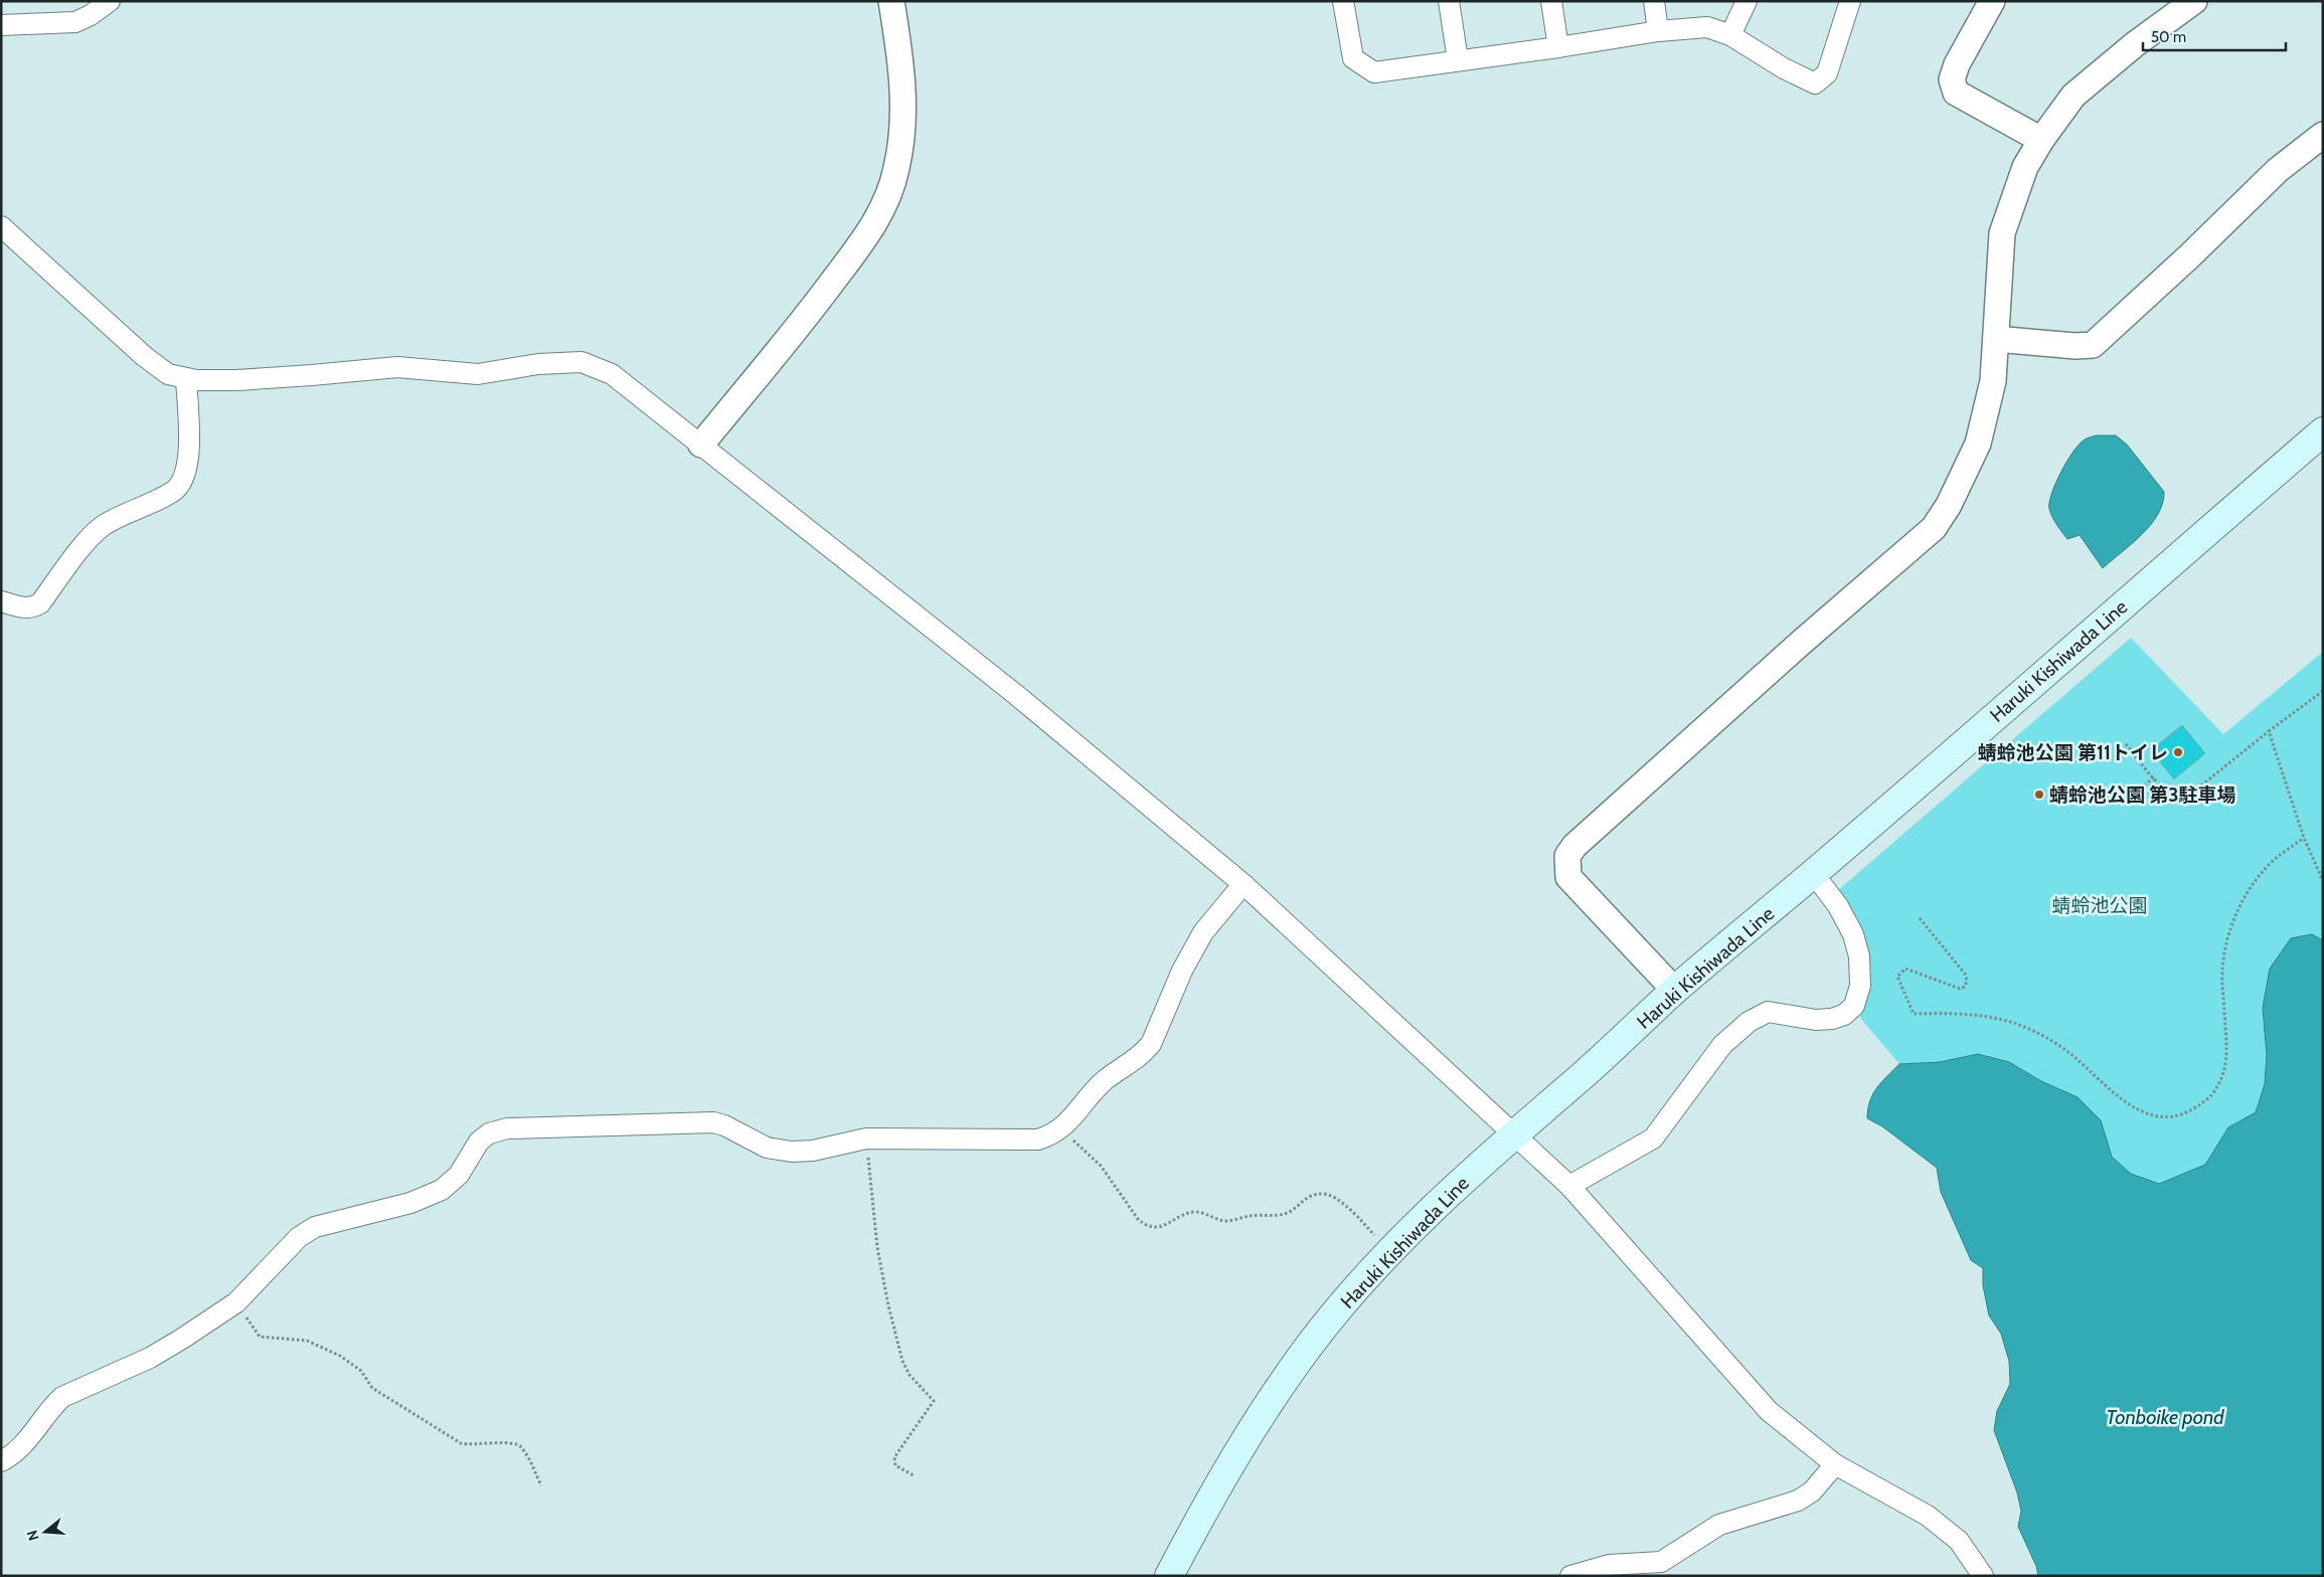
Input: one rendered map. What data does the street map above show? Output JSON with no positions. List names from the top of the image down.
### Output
{
  "streets": {
    "main road": ["Haruki Kishiwada Line"]
  },
  "water": ["Tonboike pond"],
  "parks": ["蜻蛉池公園"],
  "places": ["蜻蛉池公園 第11トイレ", "蜻蛉池公園 第3駐車場"],
  "scale_bar": "50 m",
  "north": "left"
}
